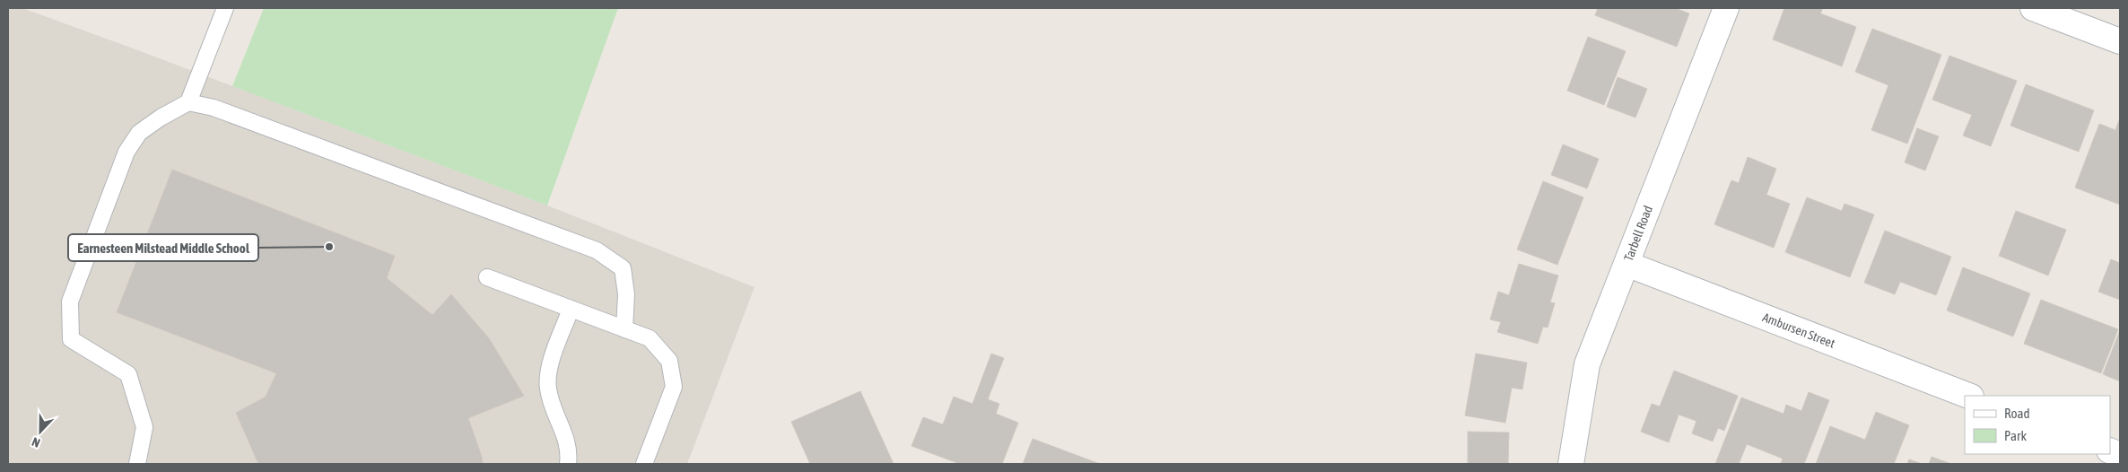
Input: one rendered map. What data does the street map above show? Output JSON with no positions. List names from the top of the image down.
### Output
{
  "streets": {
    "street": ["Tarbell Road", "Ambursen Street"]
  },
  "crossings": [
    ["Tarbell Road", "Ambursen Street"]
  ],
  "places": ["Earnesteen Milstead Middle School"],
  "legend": ["Road", "Park"],
  "north": "bottom"
}
